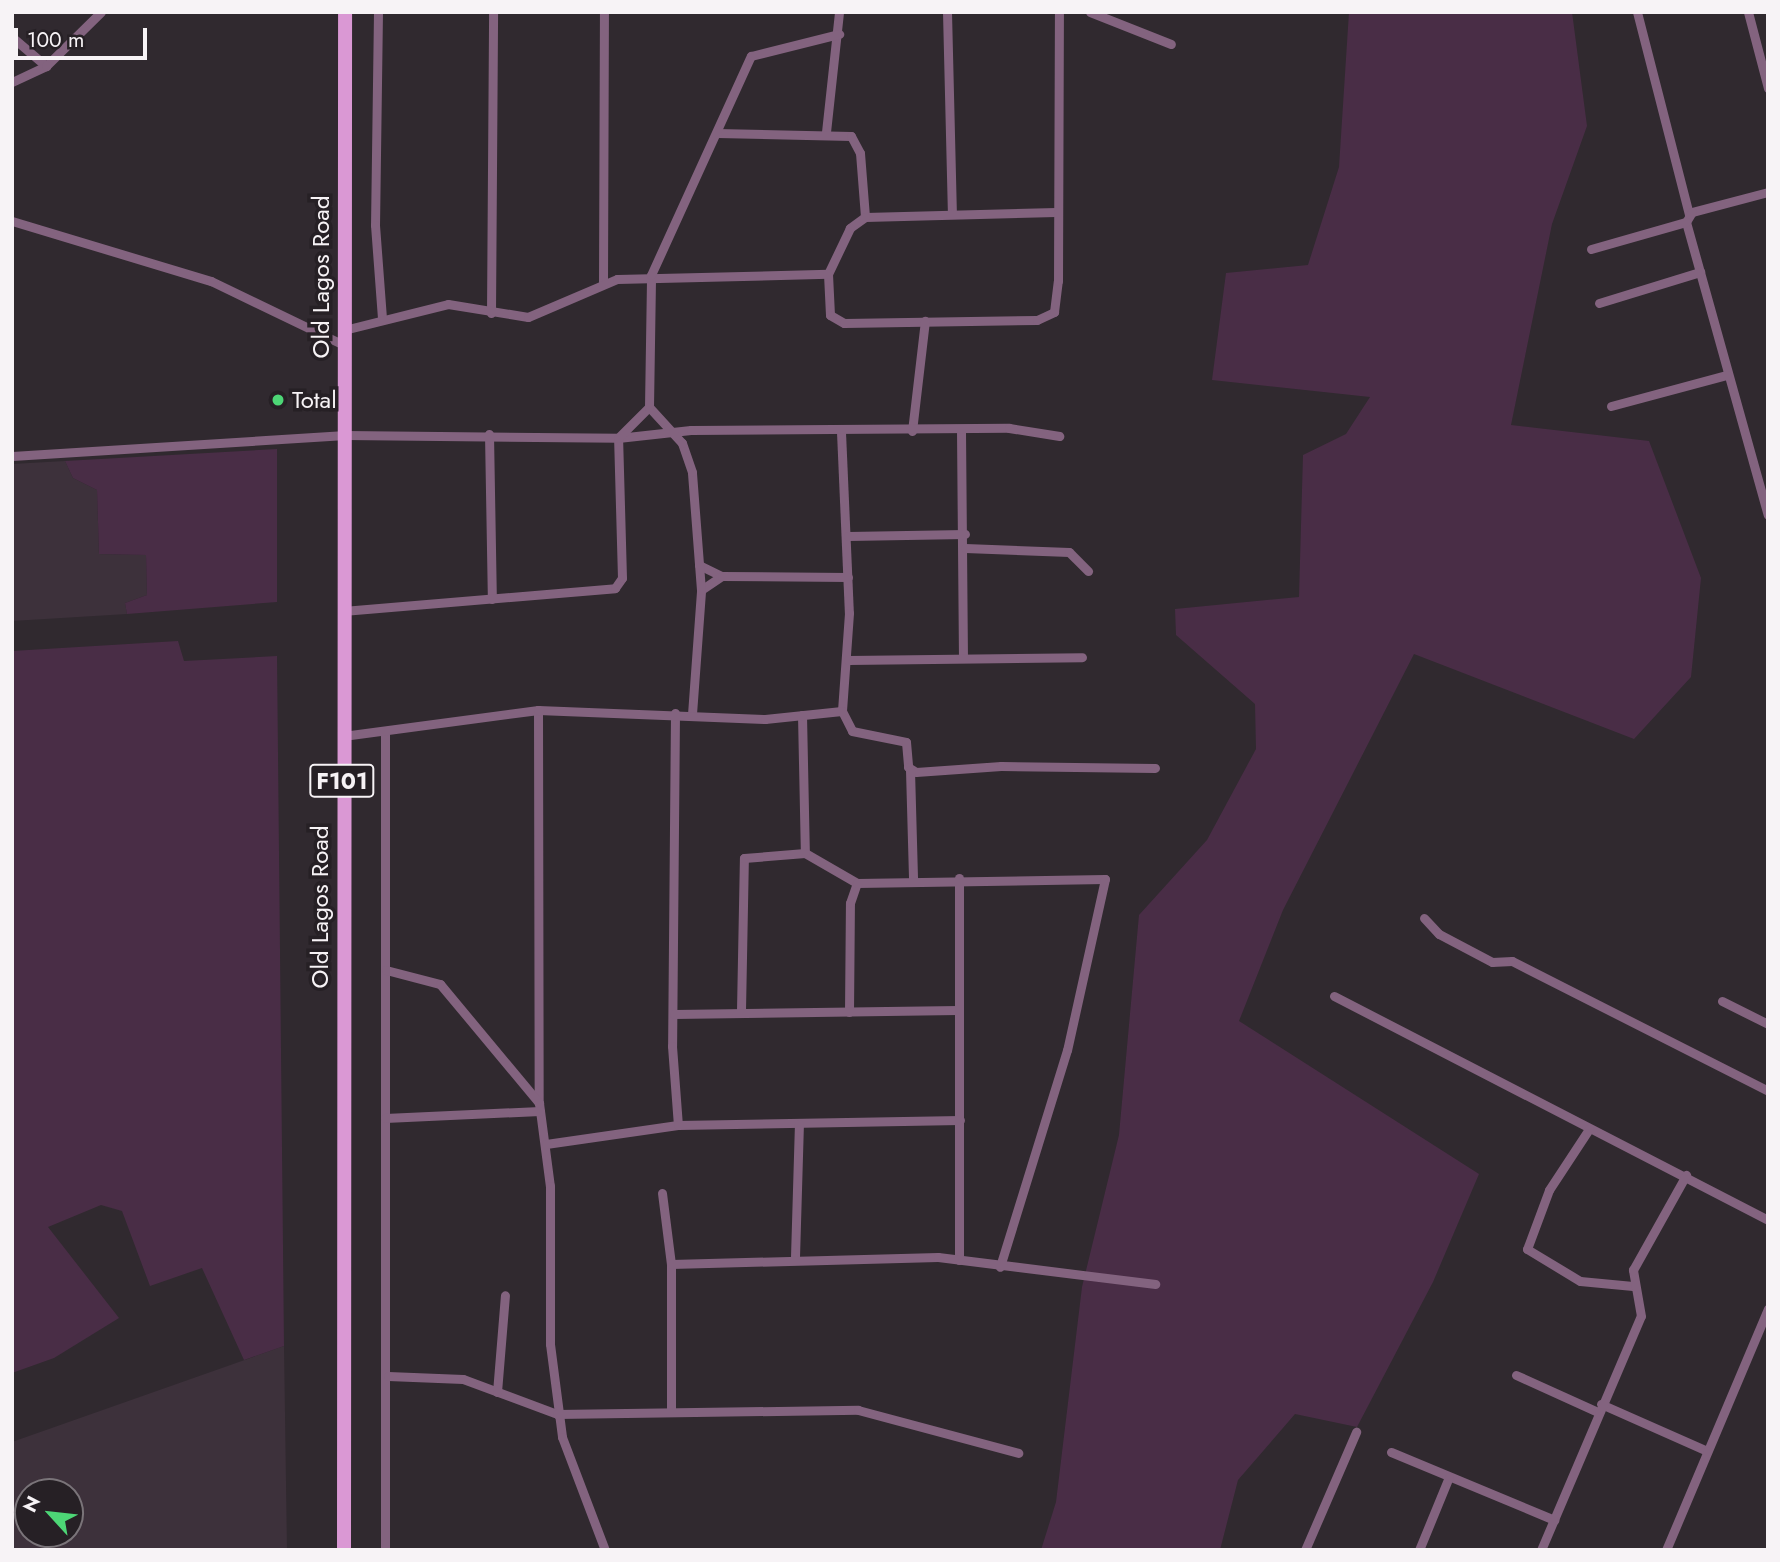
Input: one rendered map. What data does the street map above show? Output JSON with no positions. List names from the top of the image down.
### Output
{
  "streets": {
    "main road": ["Old Lagos Road", "F101"]
  },
  "places": ["Total"],
  "scale_bar": "100 m",
  "north": "top left"
}
